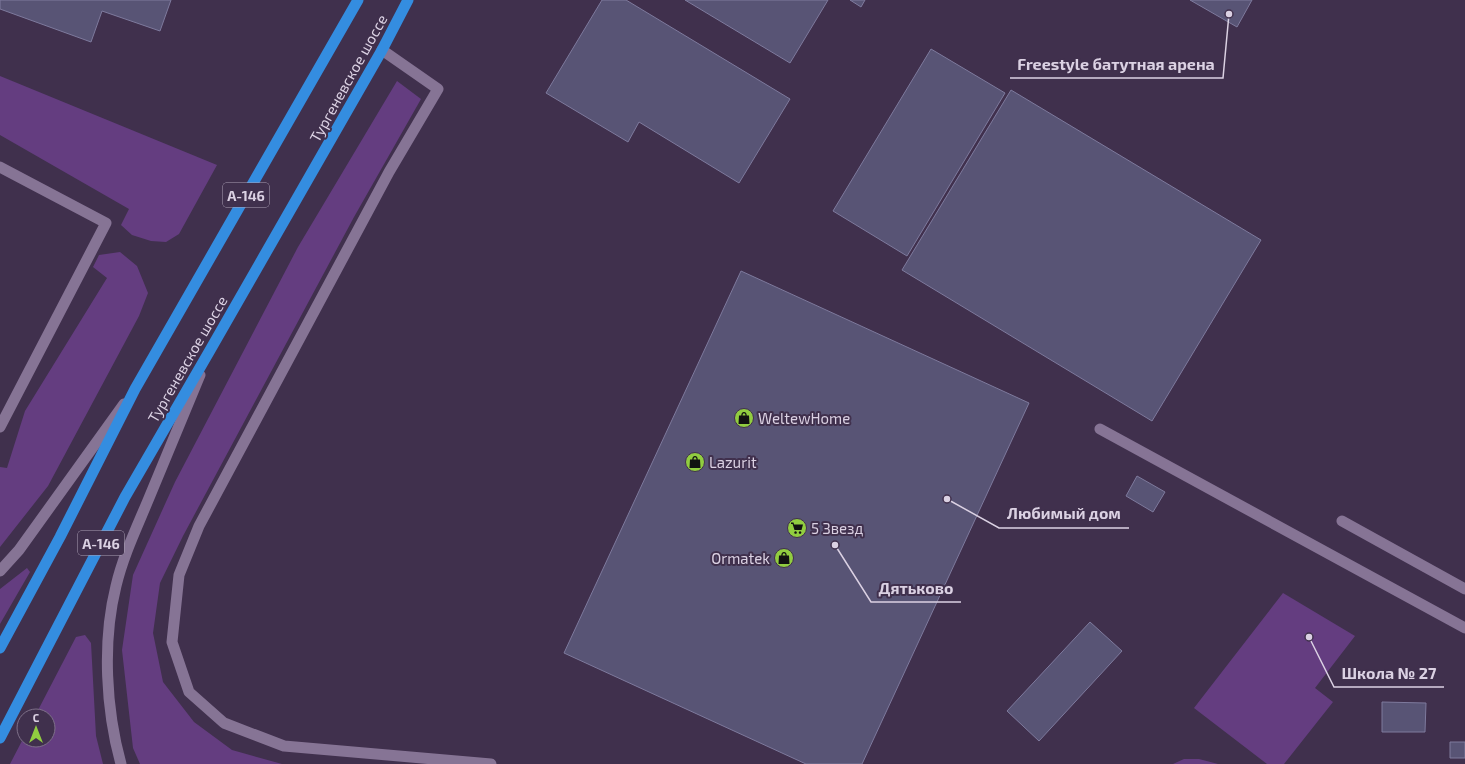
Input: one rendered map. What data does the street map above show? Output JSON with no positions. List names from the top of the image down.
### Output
{
  "streets": {
    "highway": ["Тургеневское шоссе", "А-146"]
  },
  "places": {
    "other": [
      "Freestyle батутная арена",
      "Любимый дом",
      "Дятьково",
      "Школа № 27"
    ],
    "shop": ["WeltewHome", "Lazurit", "Ormatek"],
    "supermarket": ["5 Звезд"]
  },
  "north": "top"
}
